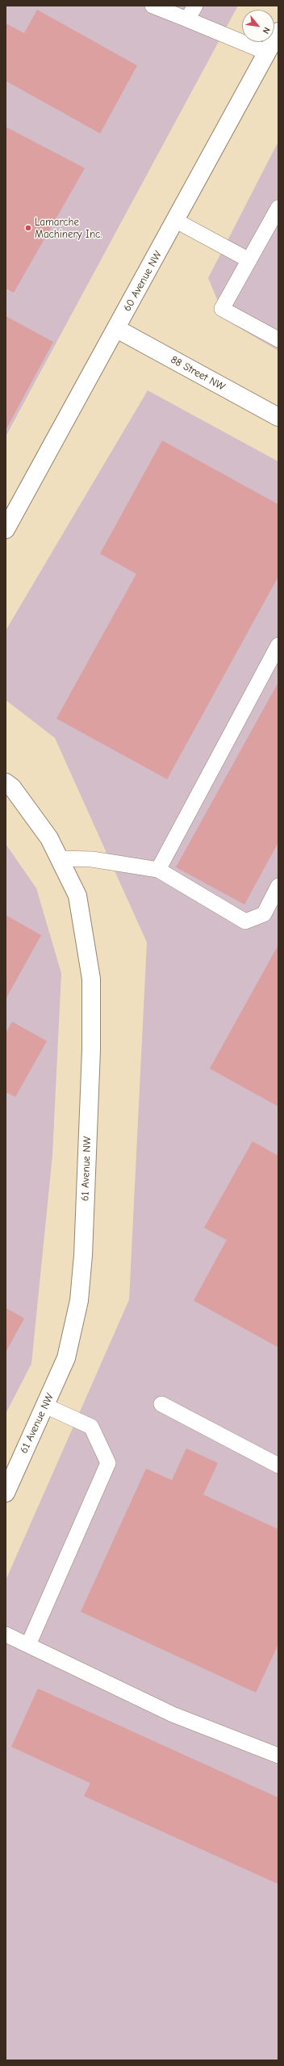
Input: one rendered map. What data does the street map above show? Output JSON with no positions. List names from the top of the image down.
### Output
{
  "streets": {
    "street": ["60 Avenue NW", "88 Street NW", "61 Avenue NW"]
  },
  "crossings": [
    ["60 Avenue NW", "88 Street NW"]
  ],
  "places": ["Lamarche Machinery Inc."],
  "north": "bottom right"
}
